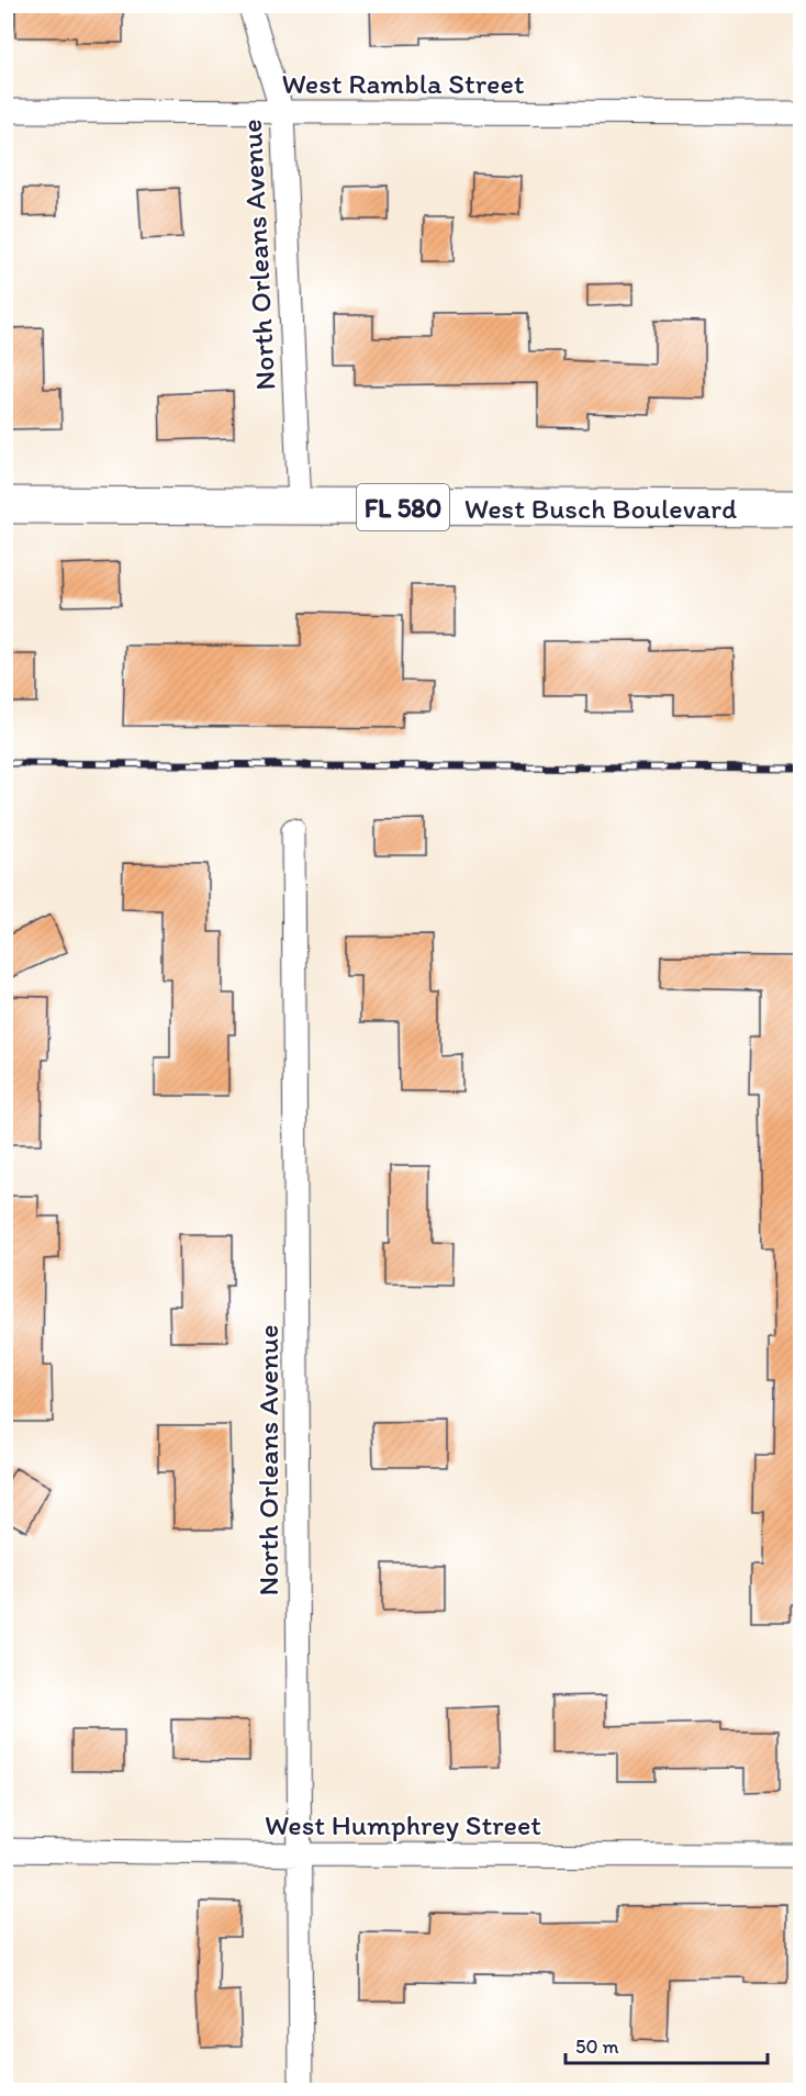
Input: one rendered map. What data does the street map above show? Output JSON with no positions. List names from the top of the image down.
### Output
{
  "streets": {
    "main road": ["FL 580", "West Busch Boulevard"],
    "street": ["West Rambla Street", "North Orleans Avenue", "West Humphrey Street"]
  },
  "crossings": [
    ["West Rambla Street", "North Orleans Avenue"],
    ["North Orleans Avenue", "West Busch Boulevard"],
    ["North Orleans Avenue", "West Humphrey Street"]
  ],
  "scale_bar": "50 m"
}
